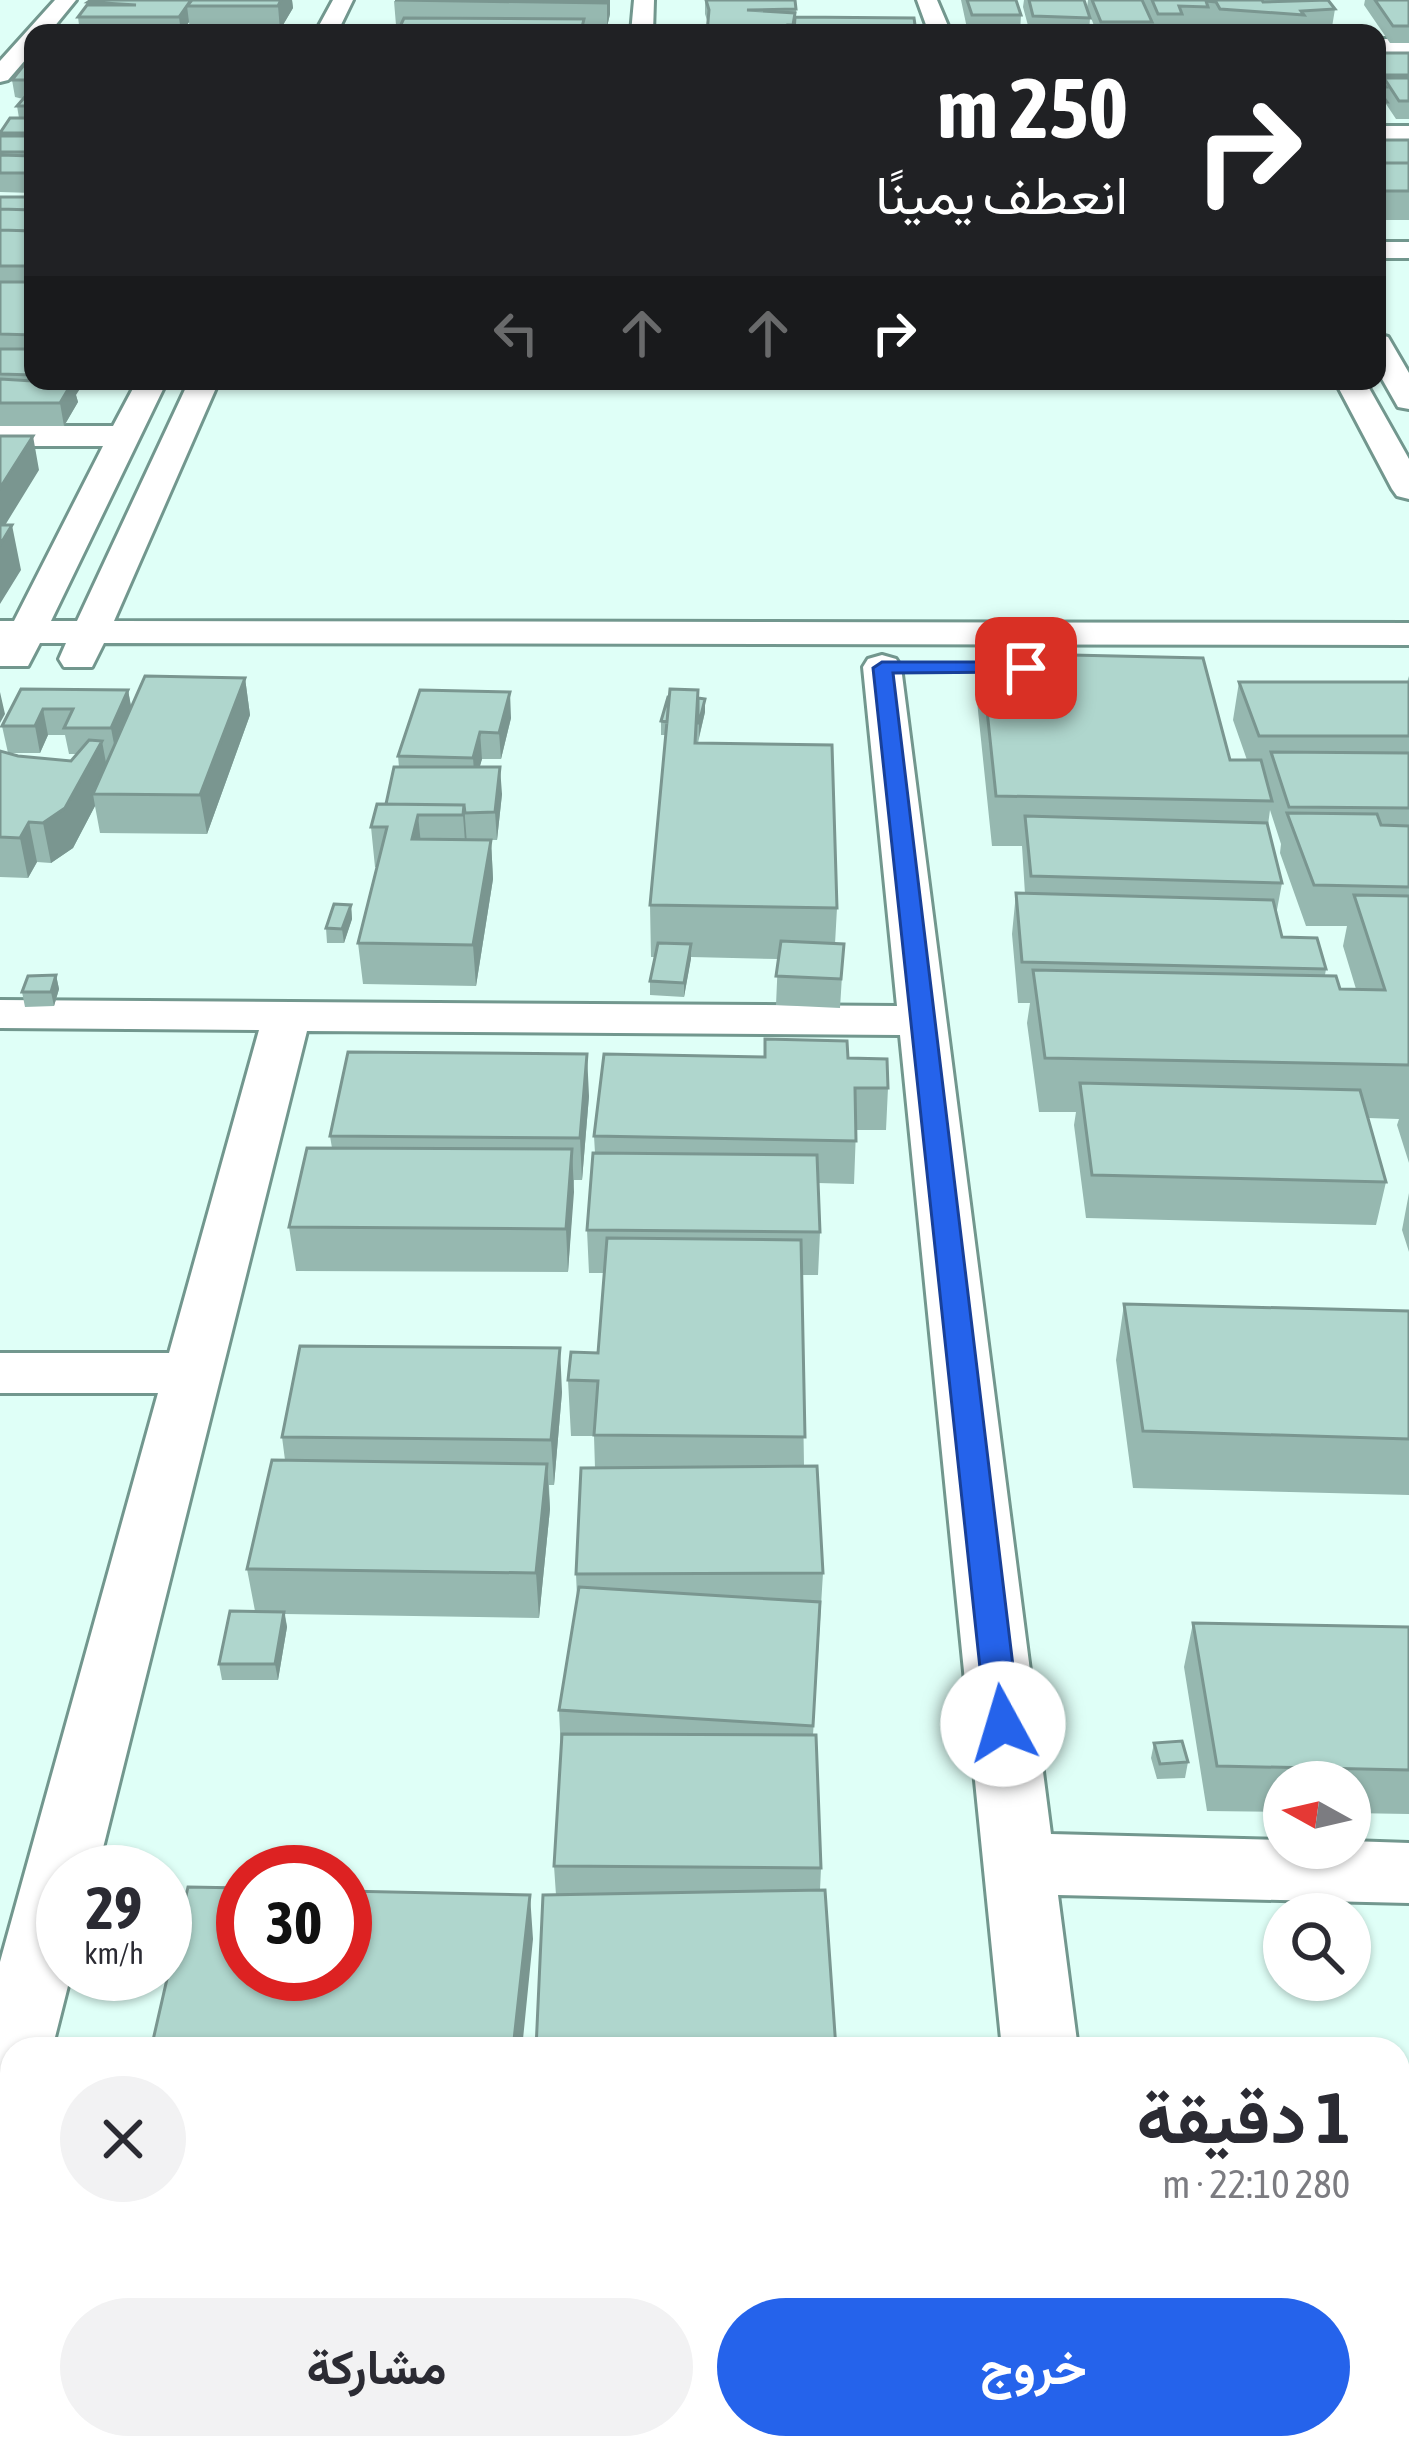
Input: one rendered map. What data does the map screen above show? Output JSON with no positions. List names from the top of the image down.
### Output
{
  "north": "left",
  "page": {
    "turn": ["250 m", "انعطف يمينًا"],
    "speed": "29 km/h",
    "limit": "30",
    "heading": ["1 دقيقة", "280 m · 22:10"],
    "buttons": ["خروج", "مشاركة"]
  }
}
